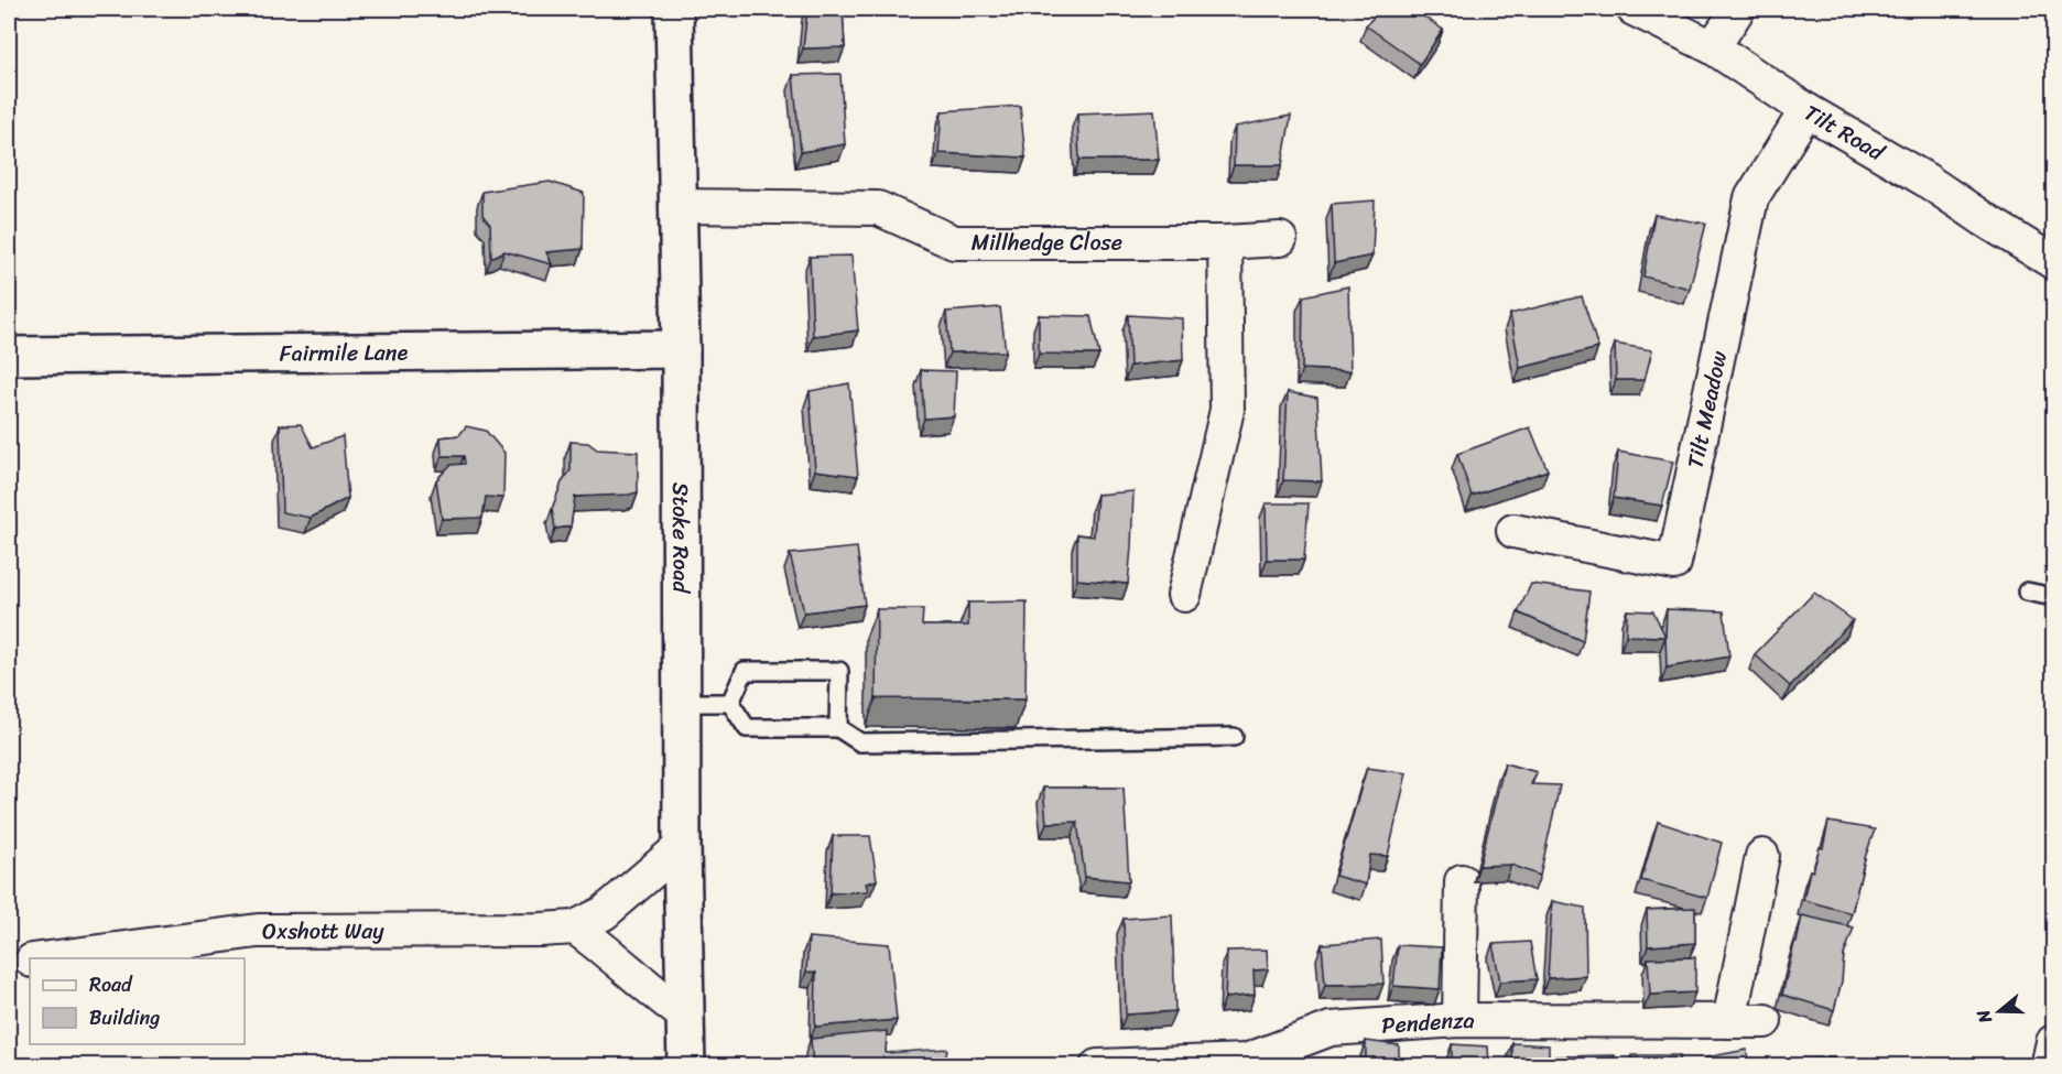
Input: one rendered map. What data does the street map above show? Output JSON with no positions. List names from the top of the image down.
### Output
{
  "streets": {
    "main road": ["Fairmile Lane", "Stoke Road"],
    "street": [
      "Tilt Road",
      "Millhedge Close",
      "Tilt Meadow",
      "Oxshott Way",
      "Pendenza"
    ]
  },
  "crossings": [
    ["Tilt Road", "Tilt Meadow"],
    ["Millhedge Close", "Stoke Road"],
    ["Fairmile Lane", "Stoke Road"],
    ["Stoke Road", "Oxshott Way"]
  ],
  "legend": ["Road", "Building"],
  "north": "left"
}
